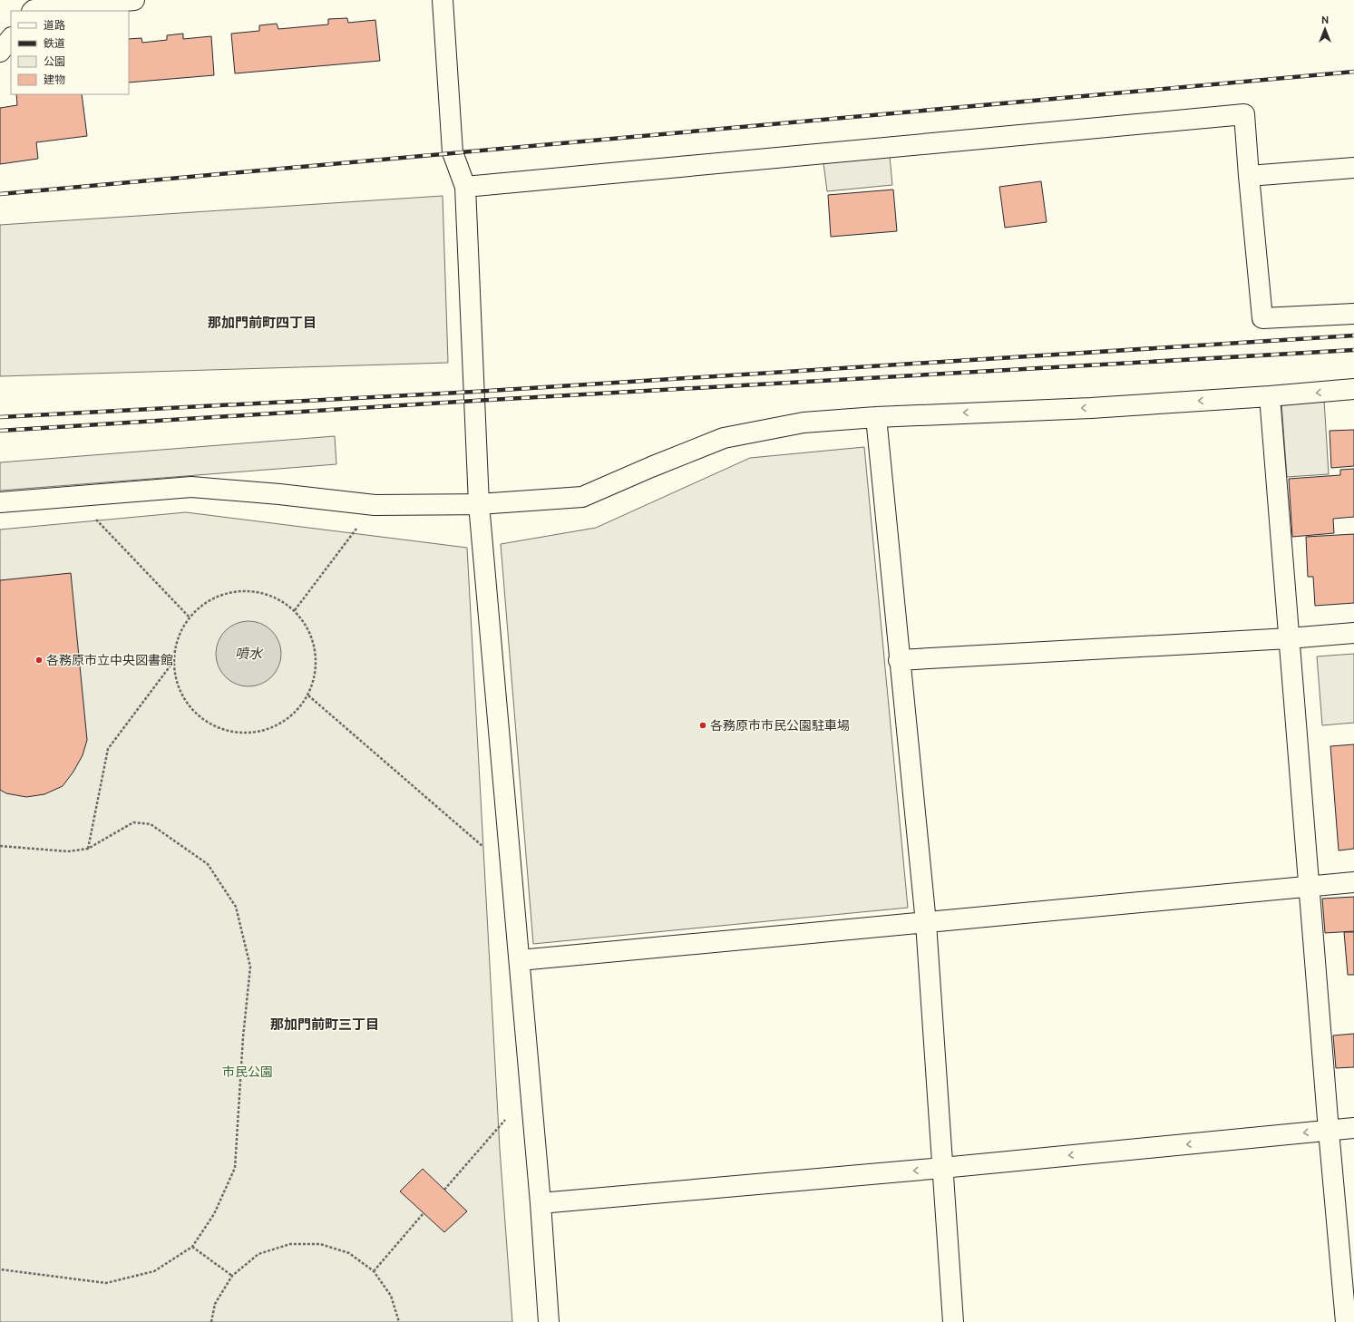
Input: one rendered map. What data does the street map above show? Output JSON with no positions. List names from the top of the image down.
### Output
{
  "districts": ["那加門前町四丁目", "那加門前町三丁目"],
  "water": ["噴水"],
  "parks": ["市民公園"],
  "places": ["各務原市立中央図書館", "各務原市市民公園駐車場"],
  "legend": [
    "道路",
    "鉄道",
    "公園",
    "建物"
  ],
  "north": "top"
}
